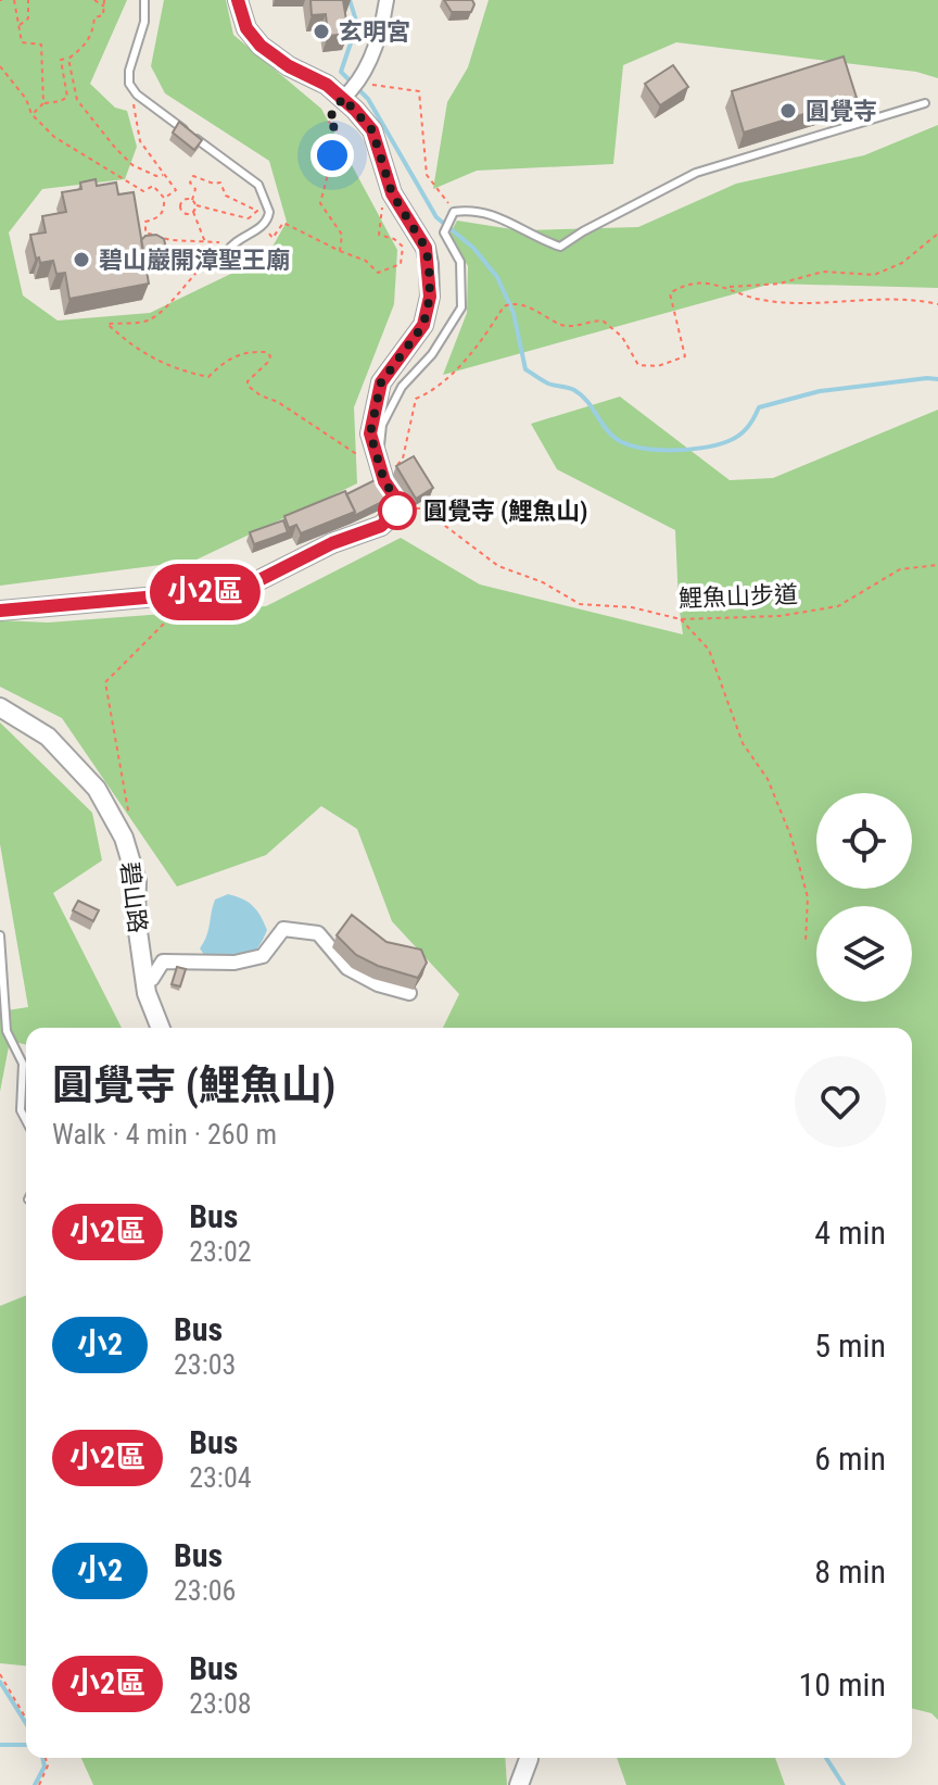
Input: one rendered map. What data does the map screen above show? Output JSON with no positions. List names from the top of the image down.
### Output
{
  "streets": {
    "street": ["碧山路"],
    "path": ["鯉魚山步道"]
  },
  "places": [
    "玄明宮",
    "圓覺寺",
    "碧山巖開漳聖王廟",
    "圓覺寺 (鯉魚山)"
  ],
  "lines": ["bus line 小2區"],
  "page": {
    "on_map": "小2區",
    "heading": ["圓覺寺 (鯉魚山)", "Walk · 4 min · 260 m"],
    "list": [
      {
        "mark": "小2區",
        "name": "Bus",
        "note": "23:02",
        "value": "4 min"
      },
      {
        "mark": "小2",
        "name": "Bus",
        "note": "23:03",
        "value": "5 min"
      },
      {
        "mark": "小2區",
        "name": "Bus",
        "note": "23:04",
        "value": "6 min"
      },
      {
        "mark": "小2",
        "name": "Bus",
        "note": "23:06",
        "value": "8 min"
      },
      {
        "mark": "小2區",
        "name": "Bus",
        "note": "23:08",
        "value": "10 min"
      }
    ]
  }
}
